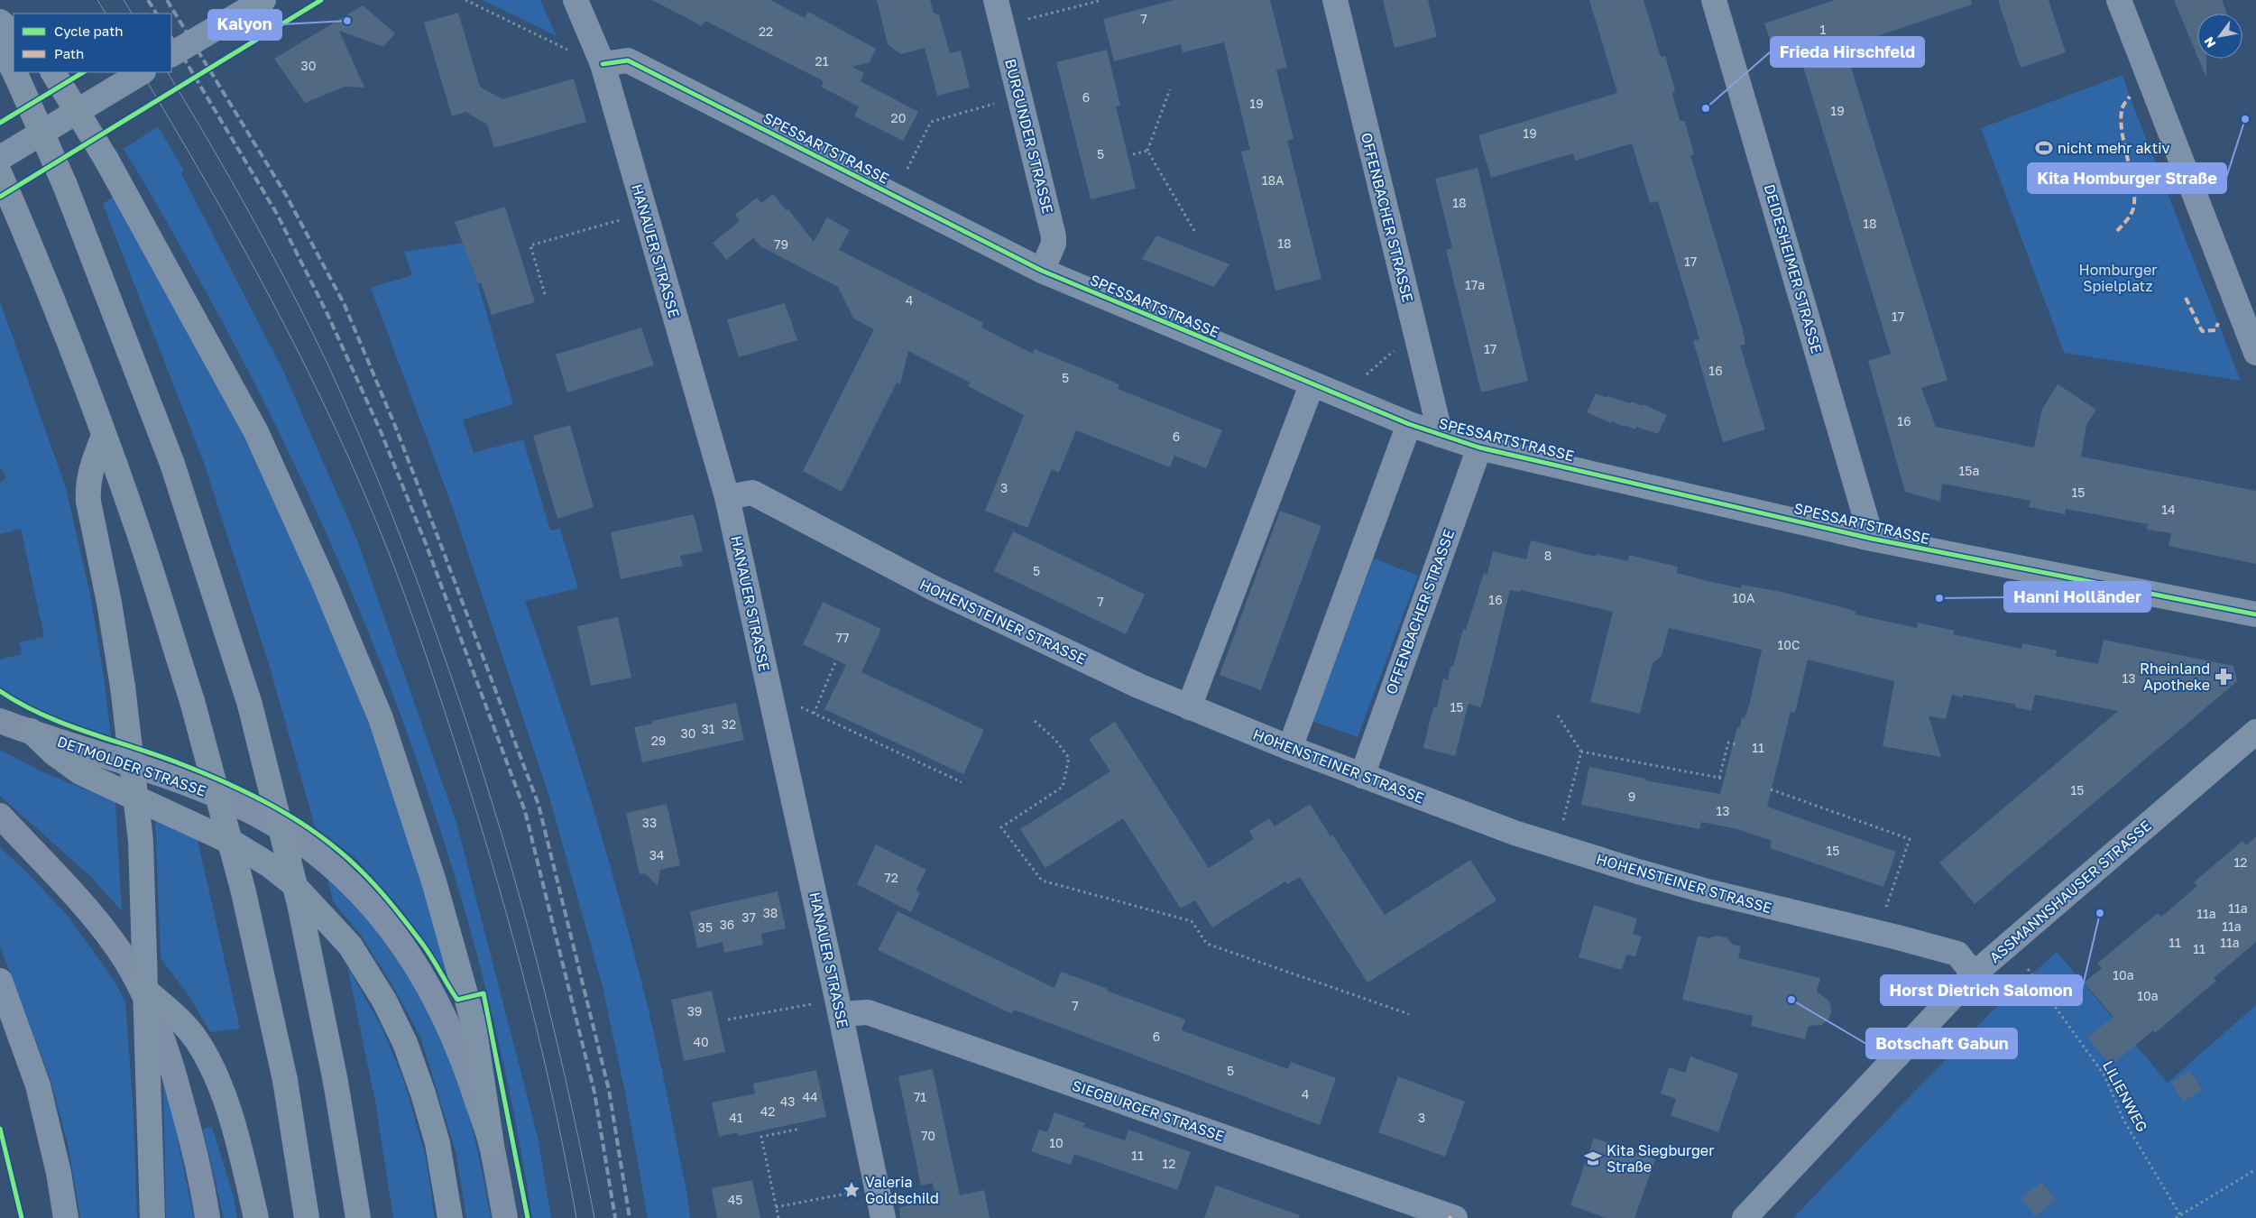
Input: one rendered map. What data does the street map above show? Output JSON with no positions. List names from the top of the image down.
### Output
{
  "streets": {
    "main road": ["DETMOLDER STRASSE"],
    "street": [
      "BURGUNDER STRASSE",
      "SPESSARTSTRASSE",
      "OFFENBACHER STRASSE",
      "HANAUER STRASSE",
      "DEIDESHEIMER STRASSE",
      "HOHENSTEINER STRASSE",
      "ASSMANNSHAUSER STRASSE",
      "SIEGBURGER STRASSE"
    ],
    "path": ["LILIENWEG"]
  },
  "crossings": [
    ["BURGUNDER STRASSE", "SPESSARTSTRASSE"],
    ["SPESSARTSTRASSE", "OFFENBACHER STRASSE"],
    ["SPESSARTSTRASSE", "HANAUER STRASSE"],
    ["SPESSARTSTRASSE", "DEIDESHEIMER STRASSE"],
    ["OFFENBACHER STRASSE", "HOHENSTEINER STRASSE"],
    ["HANAUER STRASSE", "HOHENSTEINER STRASSE"],
    ["HANAUER STRASSE", "SIEGBURGER STRASSE"],
    ["HOHENSTEINER STRASSE", "ASSMANNSHAUSER STRASSE"]
  ],
  "parks": ["Homburger Spielplatz"],
  "places": {
    "other": [
      "Kalyon",
      "Frieda Hirschfeld",
      "Kita Homburger Straße",
      "Hanni Holländer",
      "Horst Dietrich Salomon",
      "Botschaft Gabun"
    ],
    "sports": ["nicht mehr aktiv"],
    "pharmacy": ["Rheinland Apotheke"],
    "school or university": ["Kita Siegburger Straße"],
    "place": ["Valeria Goldschild"]
  },
  "house_numbers": [
    "7",
    "1",
    "22",
    "21",
    "30",
    "6",
    "19",
    "19",
    "20",
    "19",
    "5",
    "18A",
    "18",
    "18",
    "18",
    "79",
    "17",
    "17a",
    "4",
    "17",
    "17",
    "16",
    "5",
    "16",
    "6",
    "15a",
    "3",
    "15",
    "14",
    "8",
    "5",
    "10A",
    "16",
    "7",
    "77",
    "10C",
    "13",
    "15",
    "32",
    "31",
    "30",
    "29",
    "11",
    "15",
    "9",
    "13",
    "33",
    "15",
    "34",
    "12",
    "72",
    "11a",
    "38",
    "11a",
    "37",
    "36",
    "11a",
    "35",
    "11",
    "11a",
    "11",
    "10a",
    "10a",
    "7",
    "39",
    "6",
    "40",
    "5",
    "4",
    "44",
    "71",
    "43",
    "42",
    "41",
    "3",
    "70",
    "10",
    "11",
    "12",
    "45"
  ],
  "legend": ["Cycle path", "Path"],
  "north": "bottom left"
}
